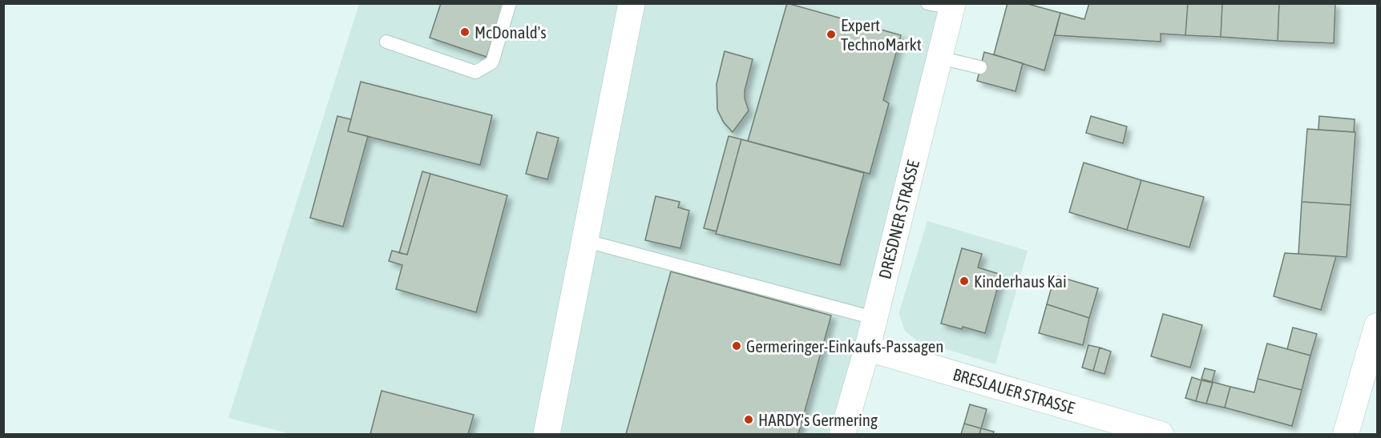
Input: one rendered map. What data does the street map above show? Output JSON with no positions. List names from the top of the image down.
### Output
{
  "streets": {
    "street": ["DRESDNER STRASSE", "BRESLAUER STRASSE"]
  },
  "crossings": [
    ["DRESDNER STRASSE", "BRESLAUER STRASSE"]
  ],
  "places": [
    "McDonald's",
    "Expert TechnoMarkt",
    "Kinderhaus Kai",
    "Germeringer-Einkaufs-Passagen",
    "HARDY's Germering"
  ]
}
